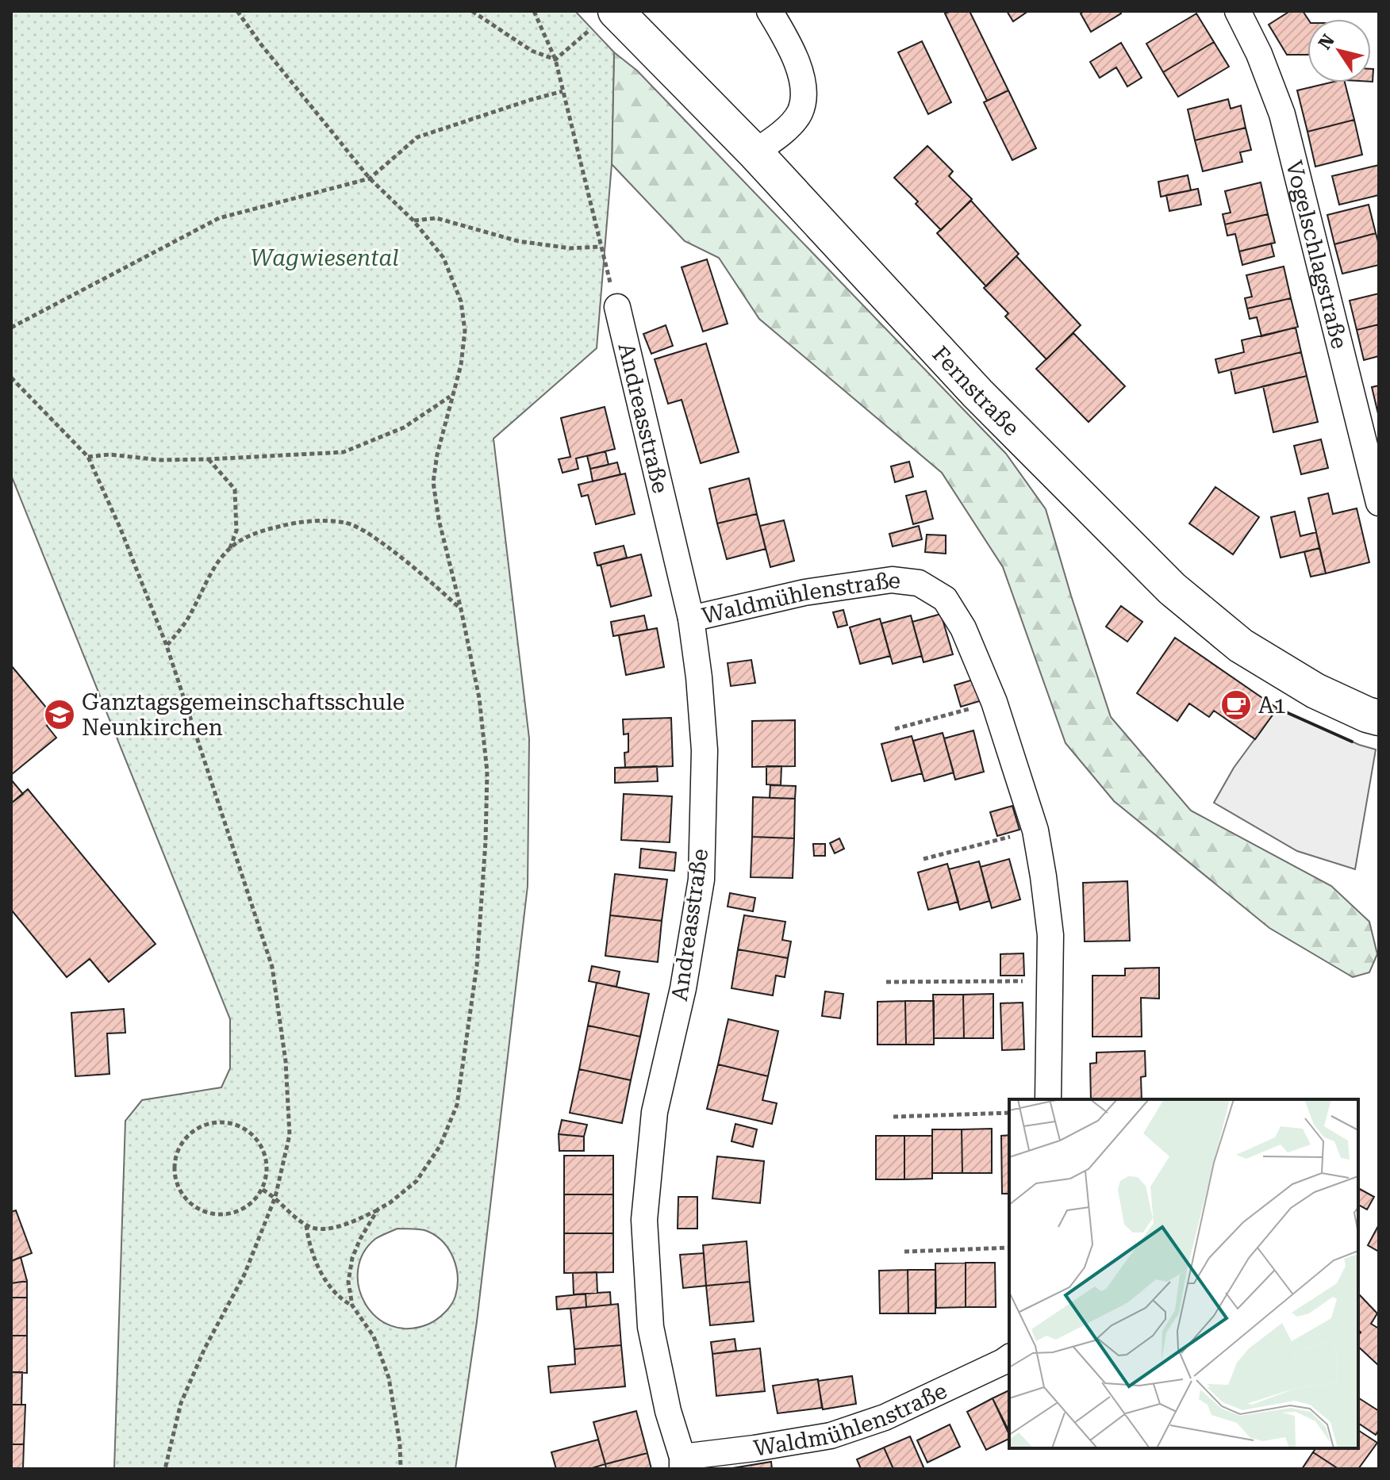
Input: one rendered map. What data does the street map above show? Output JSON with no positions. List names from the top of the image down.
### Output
{
  "streets": {
    "main road": ["Fernstraße"],
    "street": ["Vogelschlagstraße", "Andreasstraße", "Waldmühlenstraße"]
  },
  "crossings": [
    ["Andreasstraße", "Waldmühlenstraße"]
  ],
  "parks": ["Wagwiesental"],
  "places": {
    "cafe": ["A1"],
    "school or university": ["Ganztagsgemeinschaftsschule Neunkirchen"]
  },
  "north": "top left"
}
